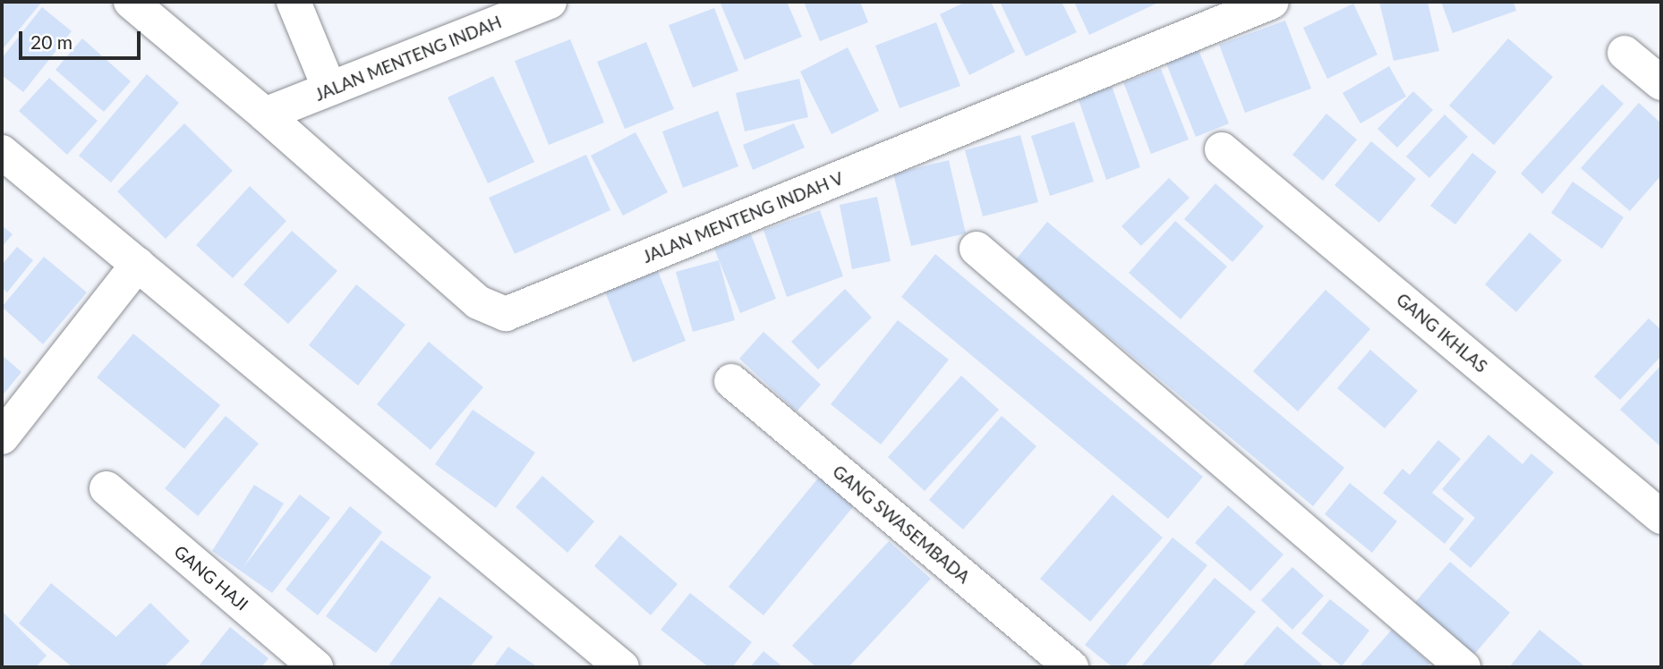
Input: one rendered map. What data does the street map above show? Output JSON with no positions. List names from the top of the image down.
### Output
{
  "streets": {
    "street": [
      "JALAN MENTENG INDAH",
      "JALAN MENTENG INDAH V",
      "GANG IKHLAS",
      "GANG SWASEMBADA",
      "GANG HAJI"
    ]
  },
  "crossings": [
    ["JALAN MENTENG INDAH", "JALAN MENTENG INDAH V"]
  ],
  "scale_bar": "20 m"
}
